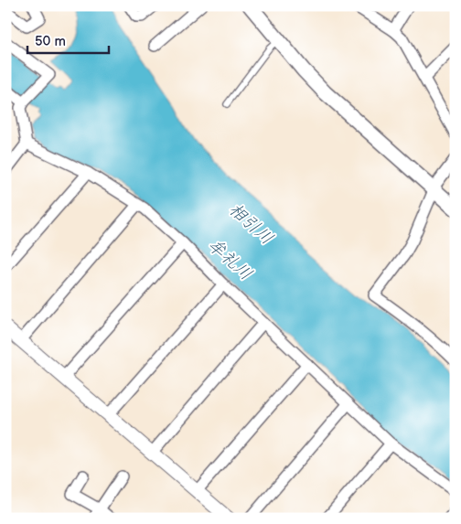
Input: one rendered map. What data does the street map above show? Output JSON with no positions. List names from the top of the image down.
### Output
{
  "water": ["相引川", "牟礼川"],
  "scale_bar": "50 m"
}
